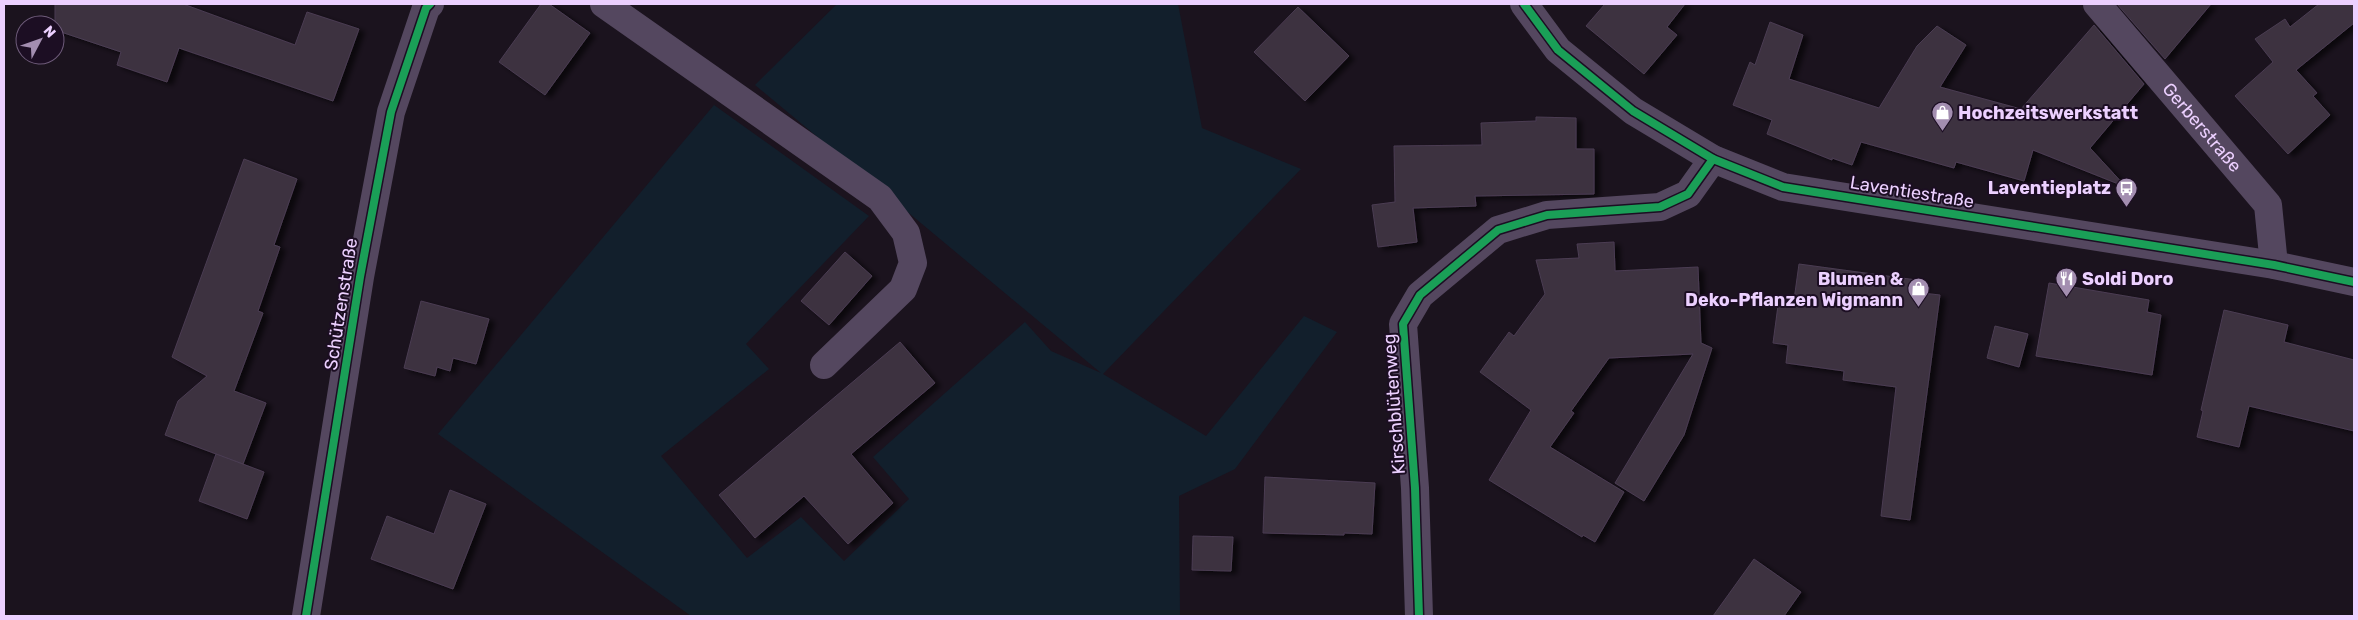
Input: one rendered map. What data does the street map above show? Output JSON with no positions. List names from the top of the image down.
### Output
{
  "streets": {
    "street": [
      "Gerberstraße",
      "Laventiestraße",
      "Schützenstraße",
      "Kirschblütenweg"
    ]
  },
  "crossings": [
    ["Gerberstraße", "Laventiestraße"],
    ["Laventiestraße", "Kirschblütenweg"]
  ],
  "places": {
    "shop": ["Hochzeitswerkstatt", "Blumen & Deko-Pflanzen Wigmann"],
    "bus stop": ["Laventieplatz"],
    "restaurant": ["Soldi Doro"]
  },
  "north": "top right"
}
